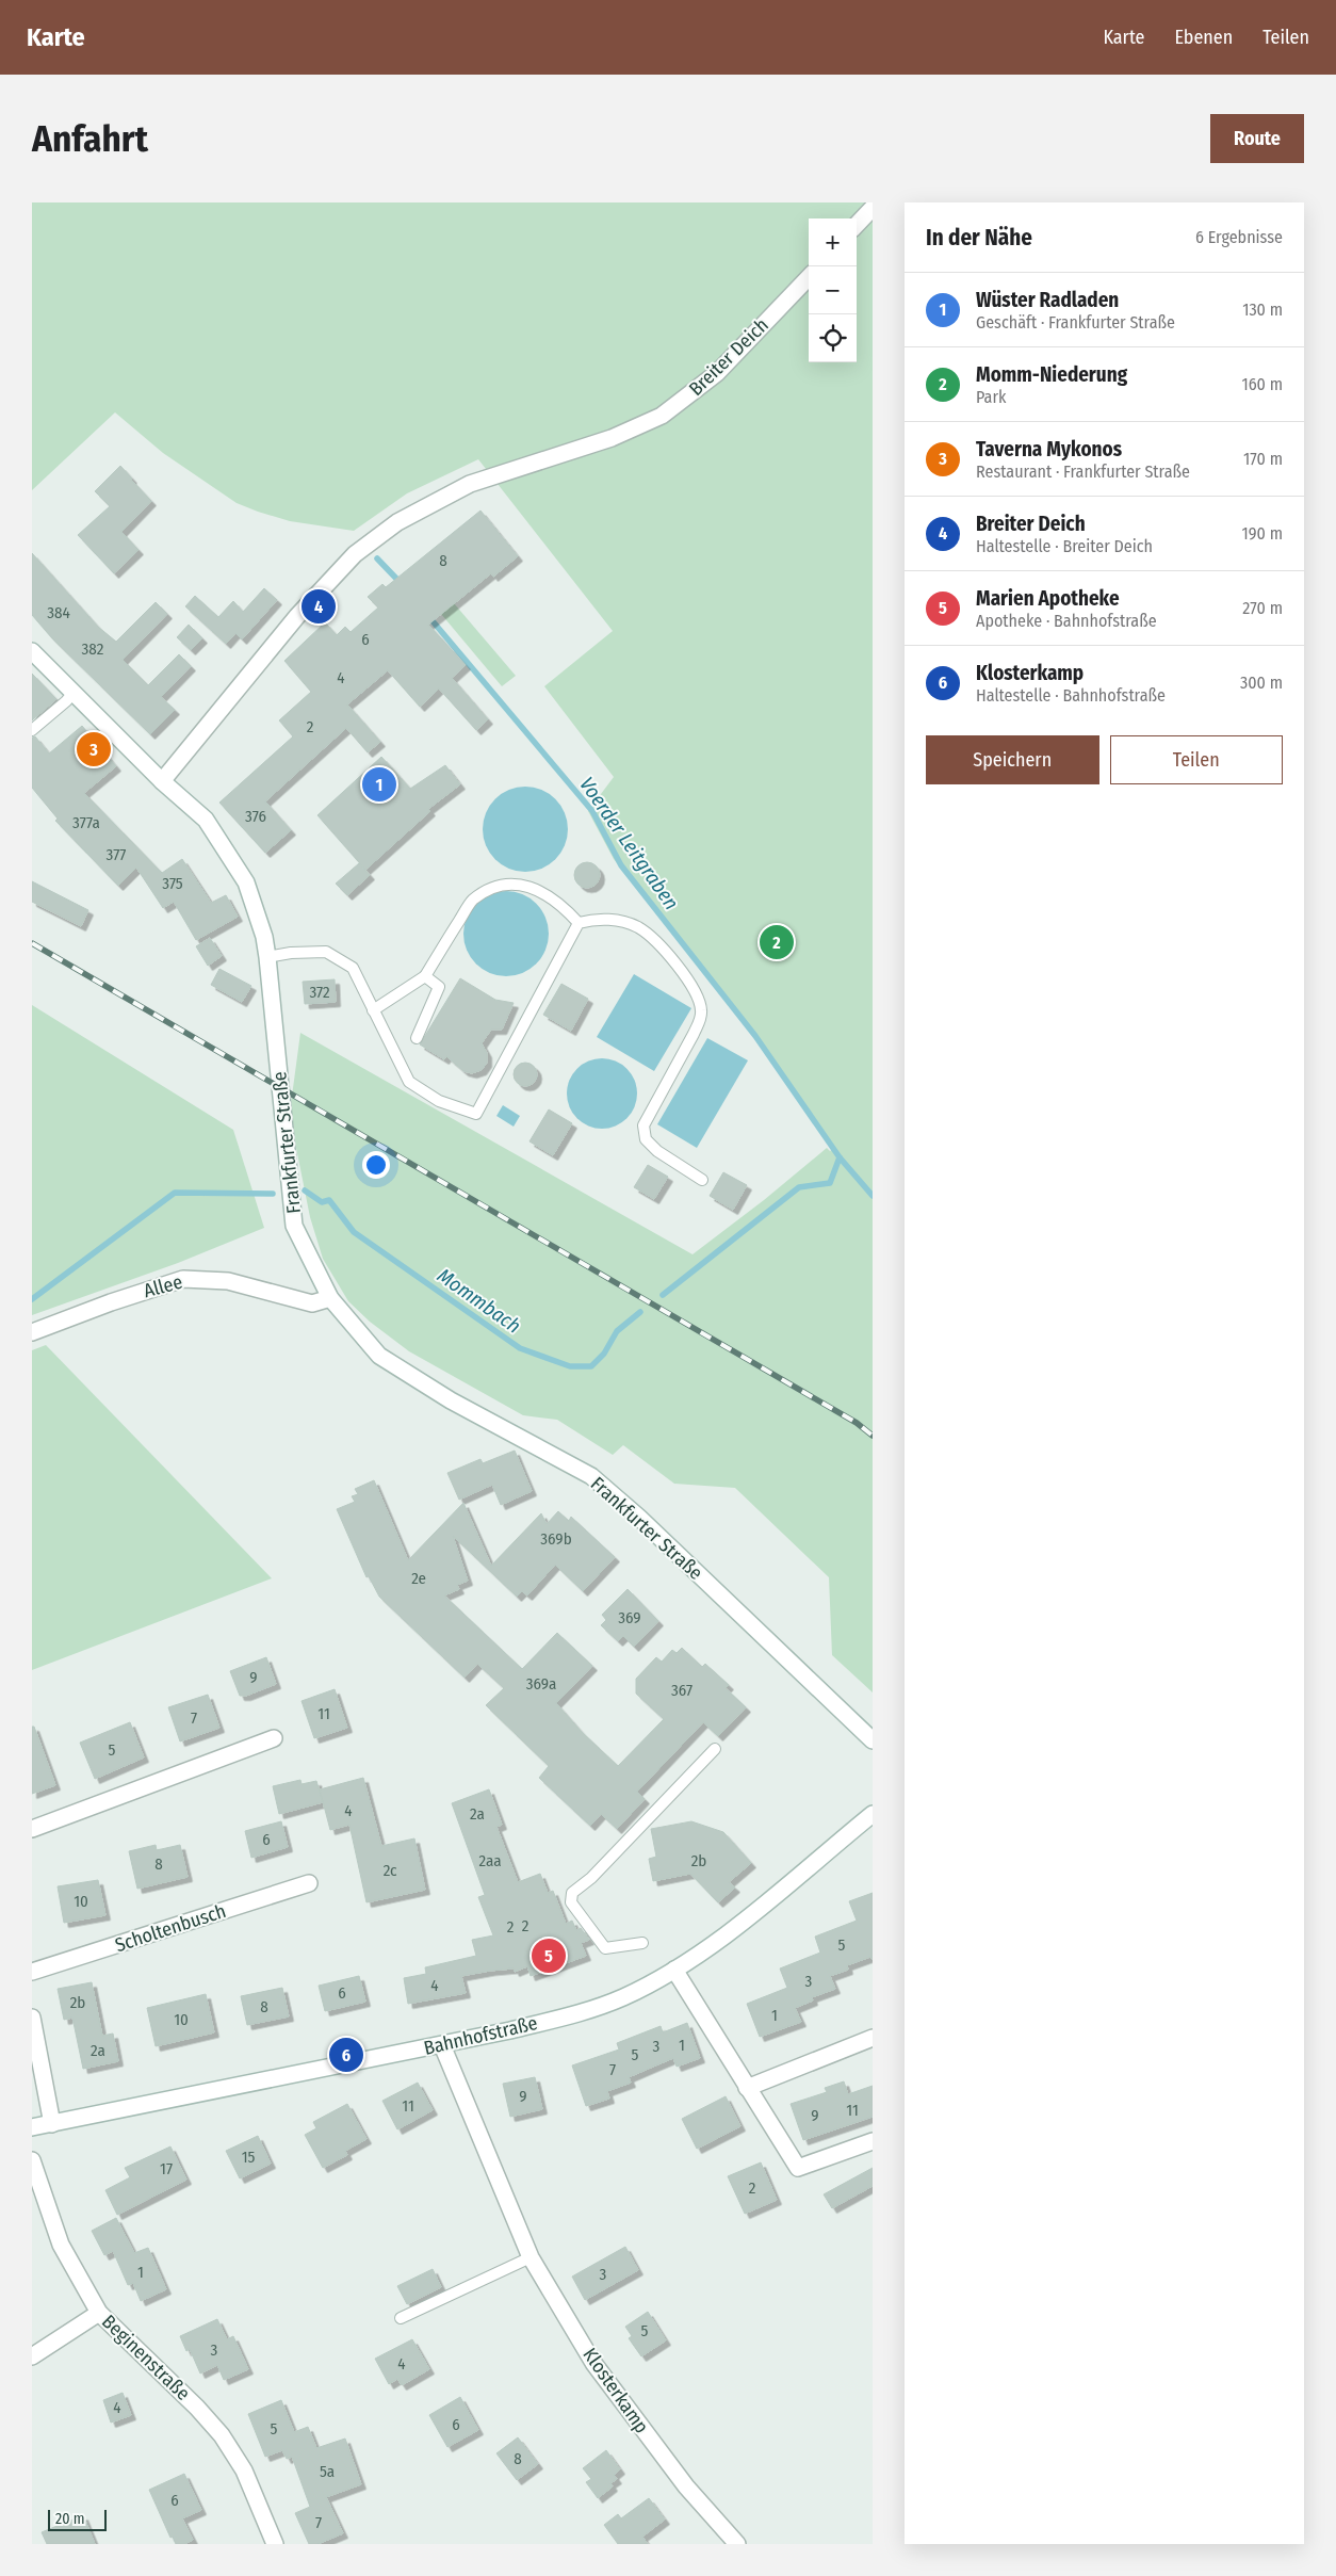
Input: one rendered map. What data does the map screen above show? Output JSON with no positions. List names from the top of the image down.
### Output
{
  "streets": {
    "street": [
      "Breiter Deich",
      "Frankfurter Straße",
      "Allee",
      "Scholtenbusch",
      "Bahnhofstraße",
      "Beginenstraße",
      "Klosterkamp"
    ]
  },
  "crossings": [
    ["Breiter Deich", "Frankfurter Straße"],
    ["Frankfurter Straße", "Allee"],
    ["Bahnhofstraße", "Klosterkamp"]
  ],
  "water": ["Voerder Leitgraben", "Mommbach"],
  "house_numbers": [
    "8",
    "384",
    "6",
    "382",
    "4",
    "2",
    "376",
    "377a",
    "377",
    "375",
    "372",
    "369b",
    "2e",
    "369",
    "9",
    "369a",
    "367",
    "11",
    "7",
    "5",
    "4",
    "2a",
    "6",
    "2aa",
    "2b",
    "8",
    "2c",
    "10",
    "2",
    "2",
    "5",
    "3",
    "4",
    "6",
    "2b",
    "8",
    "1",
    "10",
    "1",
    "3",
    "2a",
    "5",
    "7",
    "9",
    "11",
    "11",
    "9",
    "15",
    "17",
    "2",
    "1",
    "3",
    "5",
    "3",
    "4",
    "4",
    "6",
    "5",
    "8",
    "5a",
    "6",
    "7"
  ],
  "scale_bar": "20 m",
  "page": {
    "header": "Karte",
    "nav": ["Karte", "Ebenen", "Teilen"],
    "buttons": [
      "Route",
      ["Speichern", "Teilen"]
    ],
    "title": "Anfahrt",
    "heading": ["In der Nähe", "6 Ergebnisse"],
    "map_buttons": ["+", "−"],
    "list": [
      {
        "mark": "1",
        "name": "Wüster Radladen",
        "note": "Geschäft · Frankfurter Straße",
        "value": "130 m"
      },
      {
        "mark": "2",
        "name": "Momm-Niederung",
        "note": "Park",
        "value": "160 m"
      },
      {
        "mark": "3",
        "name": "Taverna Mykonos",
        "note": "Restaurant · Frankfurter Straße",
        "value": "170 m"
      },
      {
        "mark": "4",
        "name": "Breiter Deich",
        "note": "Haltestelle · Breiter Deich",
        "value": "190 m"
      },
      {
        "mark": "5",
        "name": "Marien Apotheke",
        "note": "Apotheke · Bahnhofstraße",
        "value": "270 m"
      },
      {
        "mark": "6",
        "name": "Klosterkamp",
        "note": "Haltestelle · Bahnhofstraße",
        "value": "300 m"
      }
    ],
    "pins": [
      "4",
      "3",
      "1",
      "2",
      "5",
      "6"
    ],
    "scale": "20 m"
  }
}
